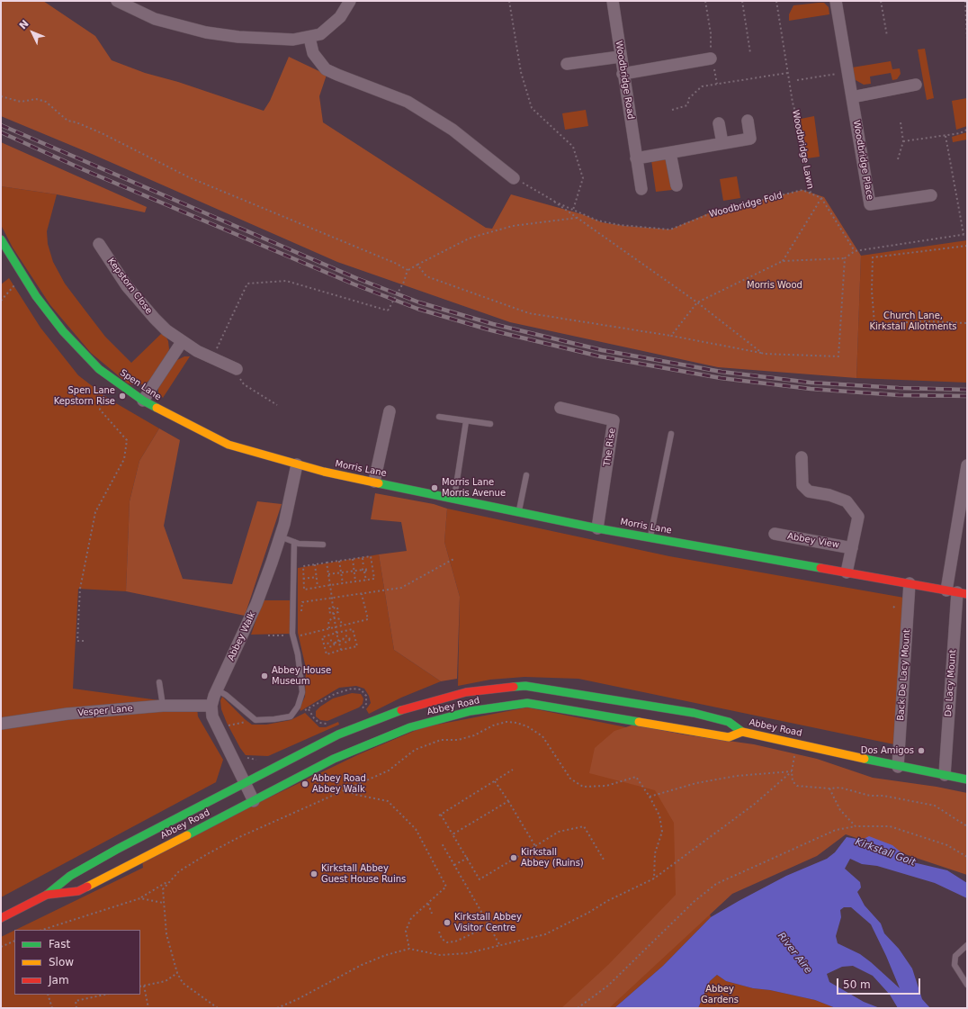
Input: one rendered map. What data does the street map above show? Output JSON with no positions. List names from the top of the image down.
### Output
{
  "streets": {
    "main road": ["Spen Lane", "Morris Lane", "Abbey Road"],
    "street": [
      "Woodbridge Road",
      "Woodbridge Place",
      "Kepstorn Close",
      "The Rise",
      "Abbey View",
      "Abbey Walk",
      "Back De Lacy Mount",
      "De Lacy Mount",
      "Vesper Lane"
    ],
    "path": ["Woodbridge Lawn", "Woodbridge Fold"]
  },
  "crossings": [
    ["Woodbridge Lawn", "Woodbridge Fold"],
    ["Spen Lane", "Morris Lane"],
    ["Spen Lane", "Abbey Walk"],
    ["The Rise", "Morris Lane"],
    ["Morris Lane", "Back De Lacy Mount"],
    ["Morris Lane", "De Lacy Mount"],
    ["Abbey Walk", "Abbey Road"],
    ["Abbey Walk", "Vesper Lane"],
    ["Back De Lacy Mount", "Abbey Road"],
    ["De Lacy Mount", "Abbey Road"]
  ],
  "water": ["Kirkstall Goit", "River Aire"],
  "parks": ["Morris Wood", "Church Lane, Kirkstall Allotments", "Abbey Gardens"],
  "places": [
    "Spen Lane Kepstorn Rise",
    "Morris Lane Morris Avenue",
    "Abbey House Museum",
    "Dos Amigos",
    "Abbey Road Abbey Walk",
    "Kirkstall Abbey (Ruins)",
    "Kirkstall Abbey Guest House Ruins",
    "Kirkstall Abbey Visitor Centre"
  ],
  "legend": ["Fast", "Slow", "Jam"],
  "scale_bar": "50 m",
  "north": "top left"
}
